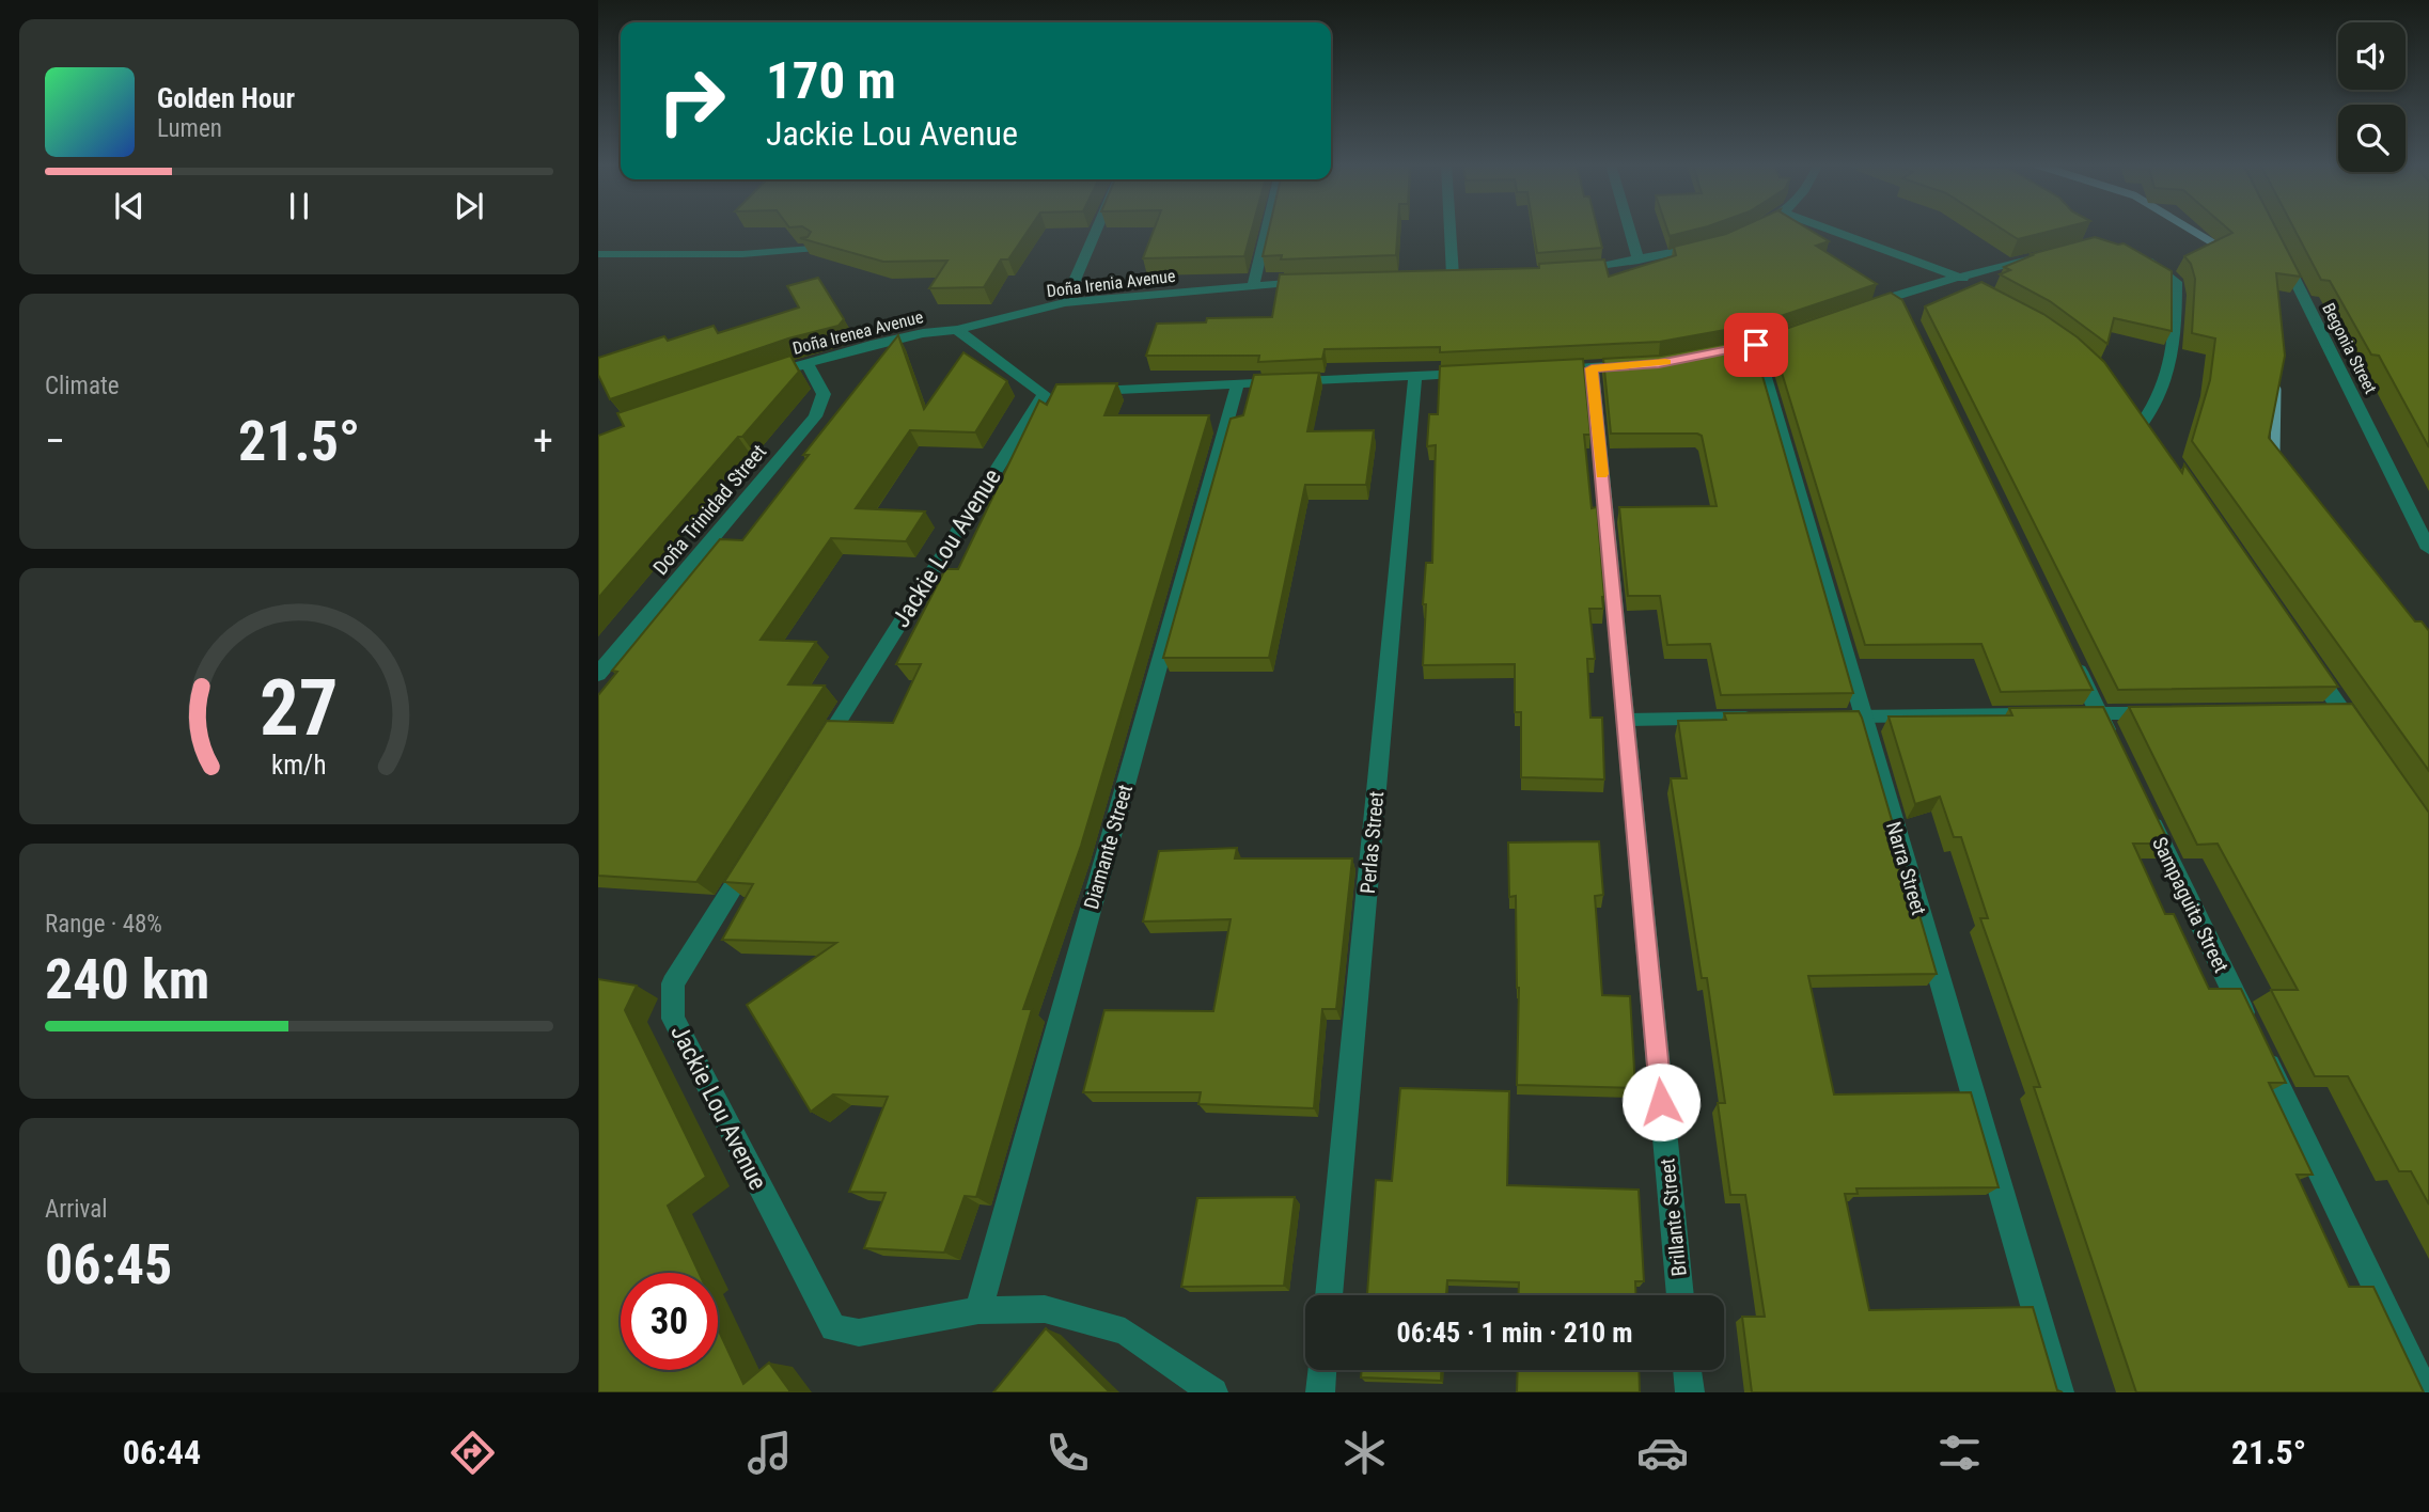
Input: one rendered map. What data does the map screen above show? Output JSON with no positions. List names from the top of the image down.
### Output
{
  "streets": {
    "street": [
      "Doña Irenia Avenue",
      "Doña Irenea Avenue",
      "Begonia Street",
      "Doña Trinidad Street",
      "Jackie Lou Avenue",
      "Perlas Street",
      "Diamante Street",
      "Narra Street",
      "Sampaguita Street",
      "Brillante Street"
    ]
  },
  "crossings": [
    ["Doña Irenia Avenue", "Doña Irenea Avenue"],
    ["Doña Irenia Avenue", "Jackie Lou Avenue"],
    ["Doña Irenea Avenue", "Doña Trinidad Street"],
    ["Doña Irenea Avenue", "Jackie Lou Avenue"],
    ["Jackie Lou Avenue", "Diamante Street"]
  ],
  "page": {
    "turn": ["170 m", "Jackie Lou Avenue"],
    "song": ["Golden Hour", "Lumen"],
    "tile": [
      "Climate",
      ["Range · 48%", "240 km"],
      ["Arrival", "06:45"]
    ],
    "heat": ["−", "21.5°", "+"],
    "limit": "30",
    "trip": "06:45 · 1 min · 210 m",
    "tabs": ["06:44", "21.5°"],
    "gauge": ["27", "km/h"]
  }
}
